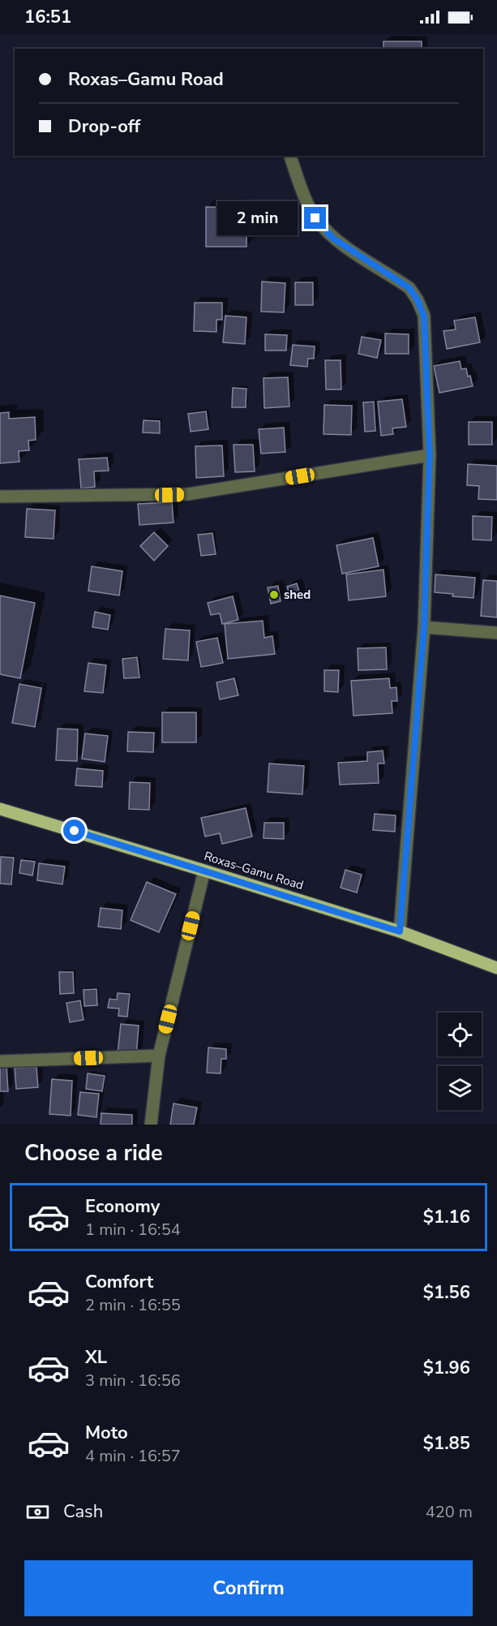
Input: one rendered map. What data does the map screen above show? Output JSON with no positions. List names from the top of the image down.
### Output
{
  "streets": {
    "main road": ["Roxas–Gamu Road"]
  },
  "places": ["shed"],
  "page": {
    "status": "16:51",
    "banner": ["Roxas–Gamu Road", "Drop-off"],
    "bubble": "2 min",
    "heading": "Choose a ride",
    "list": [
      {
        "name": "Economy",
        "note": "1 min · 16:54",
        "value": "$1.16"
      },
      {
        "name": "Comfort",
        "note": "2 min · 16:55",
        "value": "$1.56"
      },
      {
        "name": "XL",
        "note": "3 min · 16:56",
        "value": "$1.96"
      },
      {
        "name": "Moto",
        "note": "4 min · 16:57",
        "value": "$1.85"
      }
    ],
    "pay": ["Cash", "420 m"],
    "buttons": "Confirm"
  }
}
